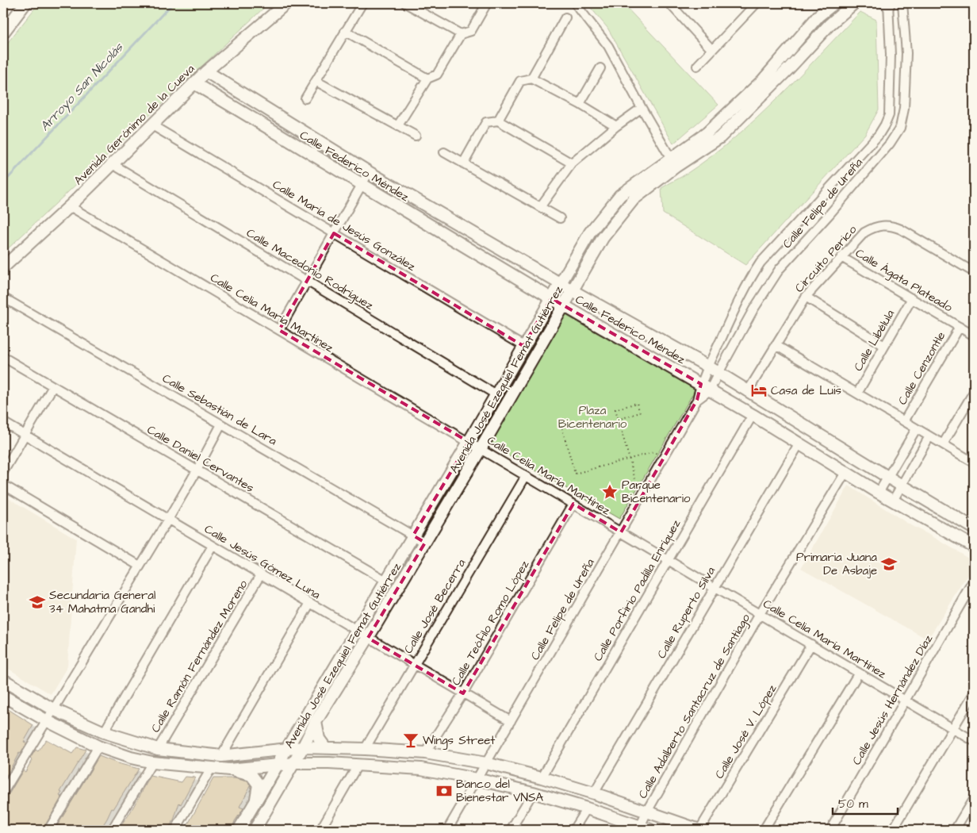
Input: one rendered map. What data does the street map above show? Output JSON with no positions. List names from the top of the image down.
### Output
{
  "streets": {
    "street": [
      "Avenida Gerónimo de la Cueva",
      "Calle Federico Méndez",
      "Calle Felipe de Ureña",
      "Calle María de Jesús González",
      "Circuito Perico",
      "Calle Macedonio Rodríguez",
      "Calle Ágata Plateado",
      "Calle Celia María Martínez",
      "Calle Libélula",
      "Calle Cenzontle",
      "Avenida José Ezequiel Femat Gutiérrez",
      "Calle Sebastián de Lara",
      "Calle Daniel Cervantes",
      "Calle Jesús Gómez Luna",
      "Calle Porfirio Padilla Enríquez",
      "Calle José Becerra",
      "Calle Ruperto Silva",
      "Calle Teófilo Romo López",
      "Calle Ramón Fernández Moreno",
      "Calle Jesús Hernández Díaz",
      "Calle Adalberto Santacruz de Santiago",
      "Calle José V. López"
    ]
  },
  "crossings": [
    ["Avenida Gerónimo de la Cueva", "Calle Federico Méndez"],
    ["Avenida Gerónimo de la Cueva", "Calle María de Jesús González"],
    ["Avenida Gerónimo de la Cueva", "Calle Macedonio Rodríguez"],
    ["Avenida Gerónimo de la Cueva", "Calle Celia María Martínez"],
    ["Calle Federico Méndez", "Calle Felipe de Ureña"],
    ["Calle Federico Méndez", "Circuito Perico"],
    ["Calle Federico Méndez", "Avenida José Ezequiel Femat Gutiérrez"],
    ["Calle Federico Méndez", "Calle Porfirio Padilla Enríquez"],
    ["Calle Federico Méndez", "Calle Ruperto Silva"],
    ["Calle Federico Méndez", "Calle Adalberto Santacruz de Santiago"],
    ["Calle Felipe de Ureña", "Calle Celia María Martínez"],
    ["Calle Felipe de Ureña", "Calle Jesús Gómez Luna"],
    ["Calle María de Jesús González", "Avenida José Ezequiel Femat Gutiérrez"],
    ["Circuito Perico", "Calle Ágata Plateado"],
    ["Calle Macedonio Rodríguez", "Avenida José Ezequiel Femat Gutiérrez"],
    ["Calle Ágata Plateado", "Calle Libélula"],
    ["Calle Ágata Plateado", "Calle Cenzontle"],
    ["Calle Celia María Martínez", "Avenida José Ezequiel Femat Gutiérrez"],
    ["Calle Celia María Martínez", "Calle Porfirio Padilla Enríquez"],
    ["Calle Celia María Martínez", "Calle José Becerra"],
    ["Calle Celia María Martínez", "Calle Ruperto Silva"],
    ["Calle Celia María Martínez", "Calle Teófilo Romo López"],
    ["Calle Celia María Martínez", "Calle Jesús Hernández Díaz"],
    ["Calle Celia María Martínez", "Calle Adalberto Santacruz de Santiago"],
    ["Calle Celia María Martínez", "Calle José V. López"],
    ["Avenida José Ezequiel Femat Gutiérrez", "Calle Sebastián de Lara"],
    ["Avenida José Ezequiel Femat Gutiérrez", "Calle Daniel Cervantes"],
    ["Avenida José Ezequiel Femat Gutiérrez", "Calle Jesús Gómez Luna"],
    ["Calle Jesús Gómez Luna", "Calle José Becerra"],
    ["Calle Jesús Gómez Luna", "Calle Teófilo Romo López"],
    ["Calle Jesús Gómez Luna", "Calle Ramón Fernández Moreno"]
  ],
  "water": ["Arroyo San Nicolás"],
  "parks": ["Plaza Bicentenario"],
  "places": {
    "hotel": ["Casa de Luis"],
    "place": ["Parque Bicentenario"],
    "school or university": ["Primaria Juana De Asbaje", "Secundaria General 34 Mahatma Gandhi"],
    "bar": ["Wings Street"],
    "bank": ["Banco del Bienestar VNSA"]
  },
  "scale_bar": "50 m"
}
